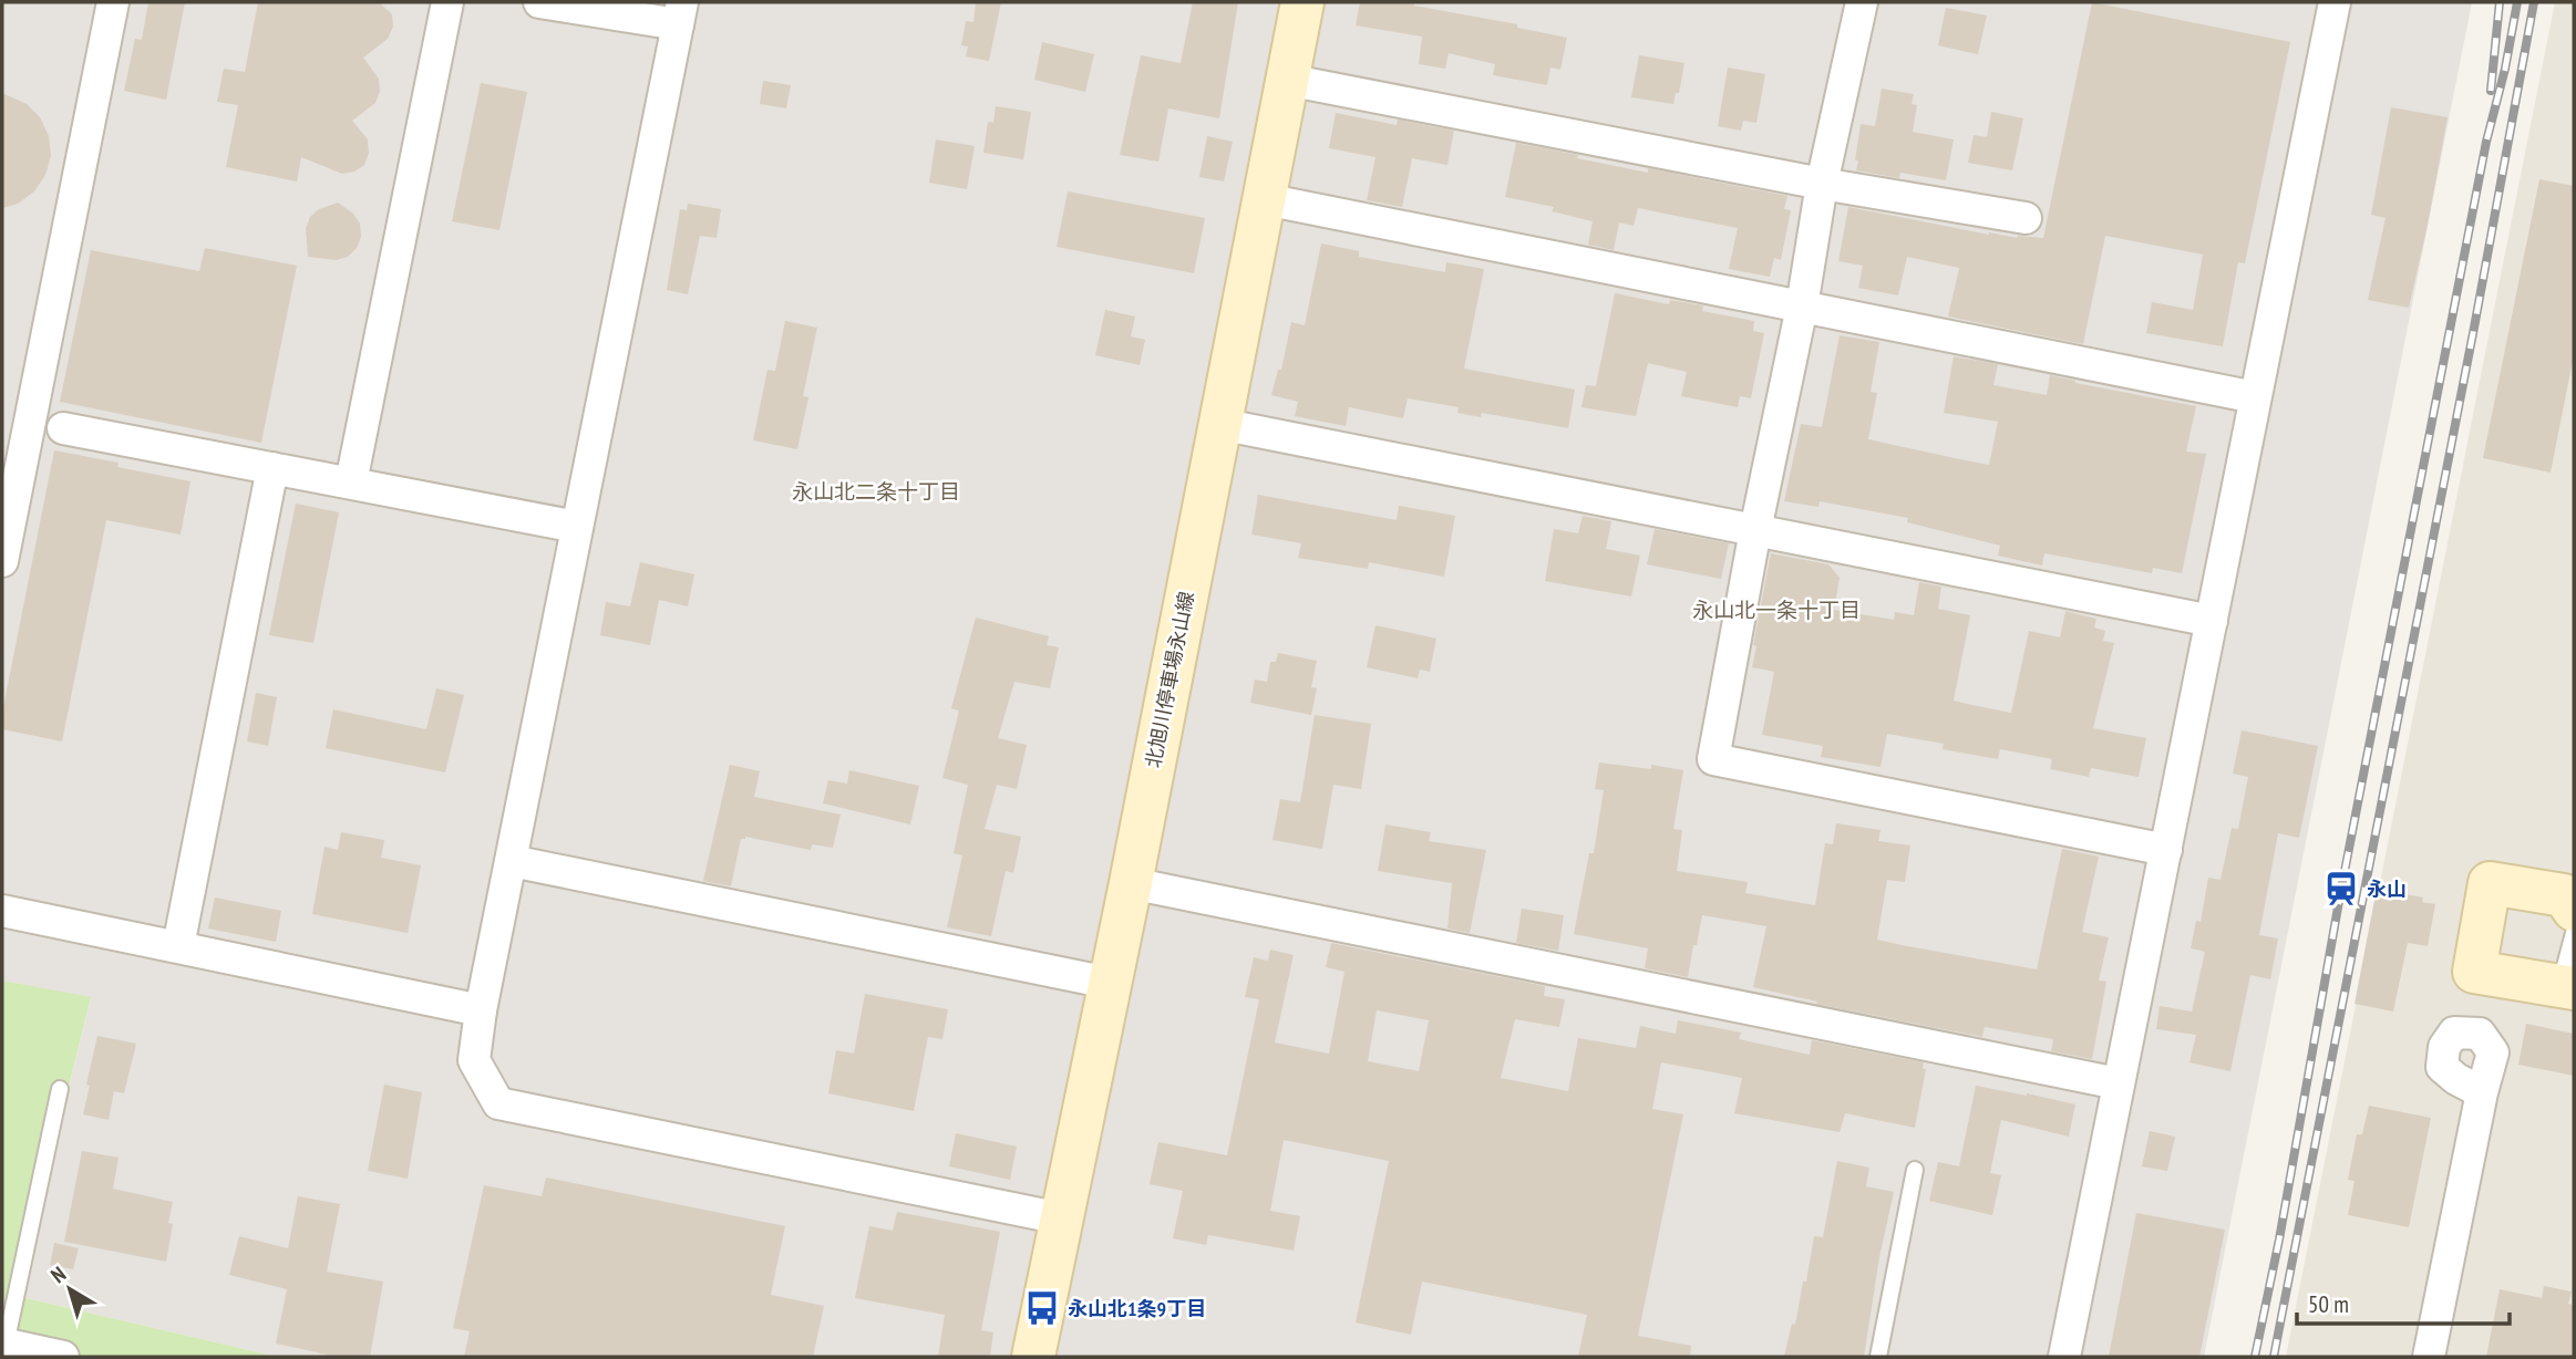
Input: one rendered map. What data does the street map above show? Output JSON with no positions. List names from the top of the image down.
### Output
{
  "streets": {
    "main road": ["北旭川停車場永山線"]
  },
  "districts": ["永山北二条十丁目", "永山北一条十丁目"],
  "places": {
    "station": ["永山"],
    "bus stop": ["永山北1条9丁目"]
  },
  "scale_bar": "50 m",
  "north": "top left"
}
